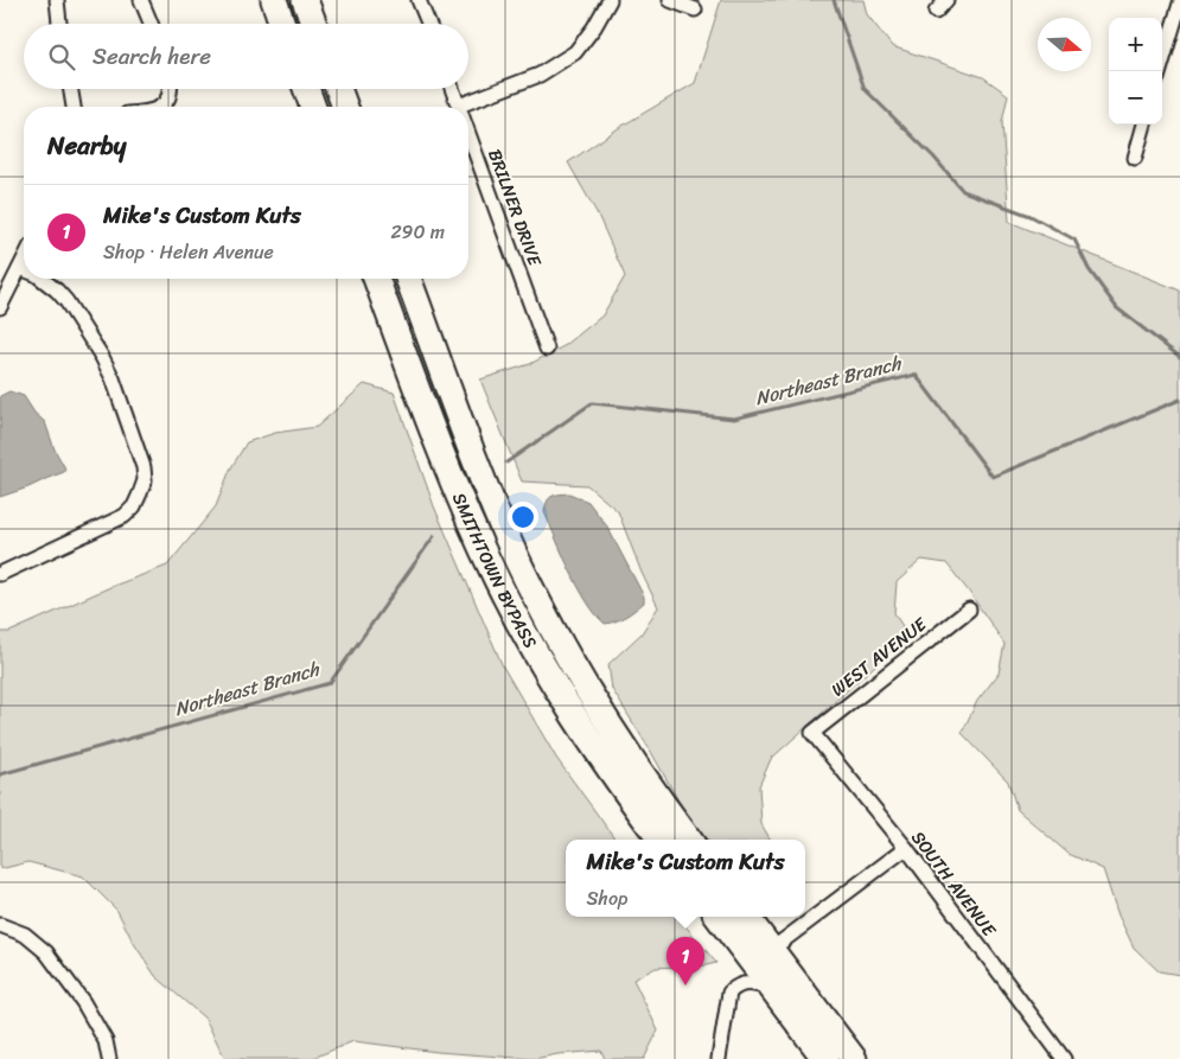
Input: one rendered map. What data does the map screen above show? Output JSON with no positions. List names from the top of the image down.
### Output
{
  "streets": {
    "highway": ["SMITHTOWN BYPASS"],
    "street": ["BRILNER DRIVE", "WEST AVENUE", "SOUTH AVENUE"]
  },
  "crossings": [
    ["WEST AVENUE", "SOUTH AVENUE"]
  ],
  "water": ["Northeast Branch"],
  "north": "right",
  "page": {
    "map_buttons": ["+", "−"],
    "search": "Search here",
    "heading": "Nearby",
    "list": [
      {
        "mark": "1",
        "name": "Mike's Custom Kuts",
        "note": "Shop · Helen Avenue",
        "value": "290 m"
      }
    ],
    "popup": ["Mike's Custom Kuts", "Shop"],
    "pins": "1"
  }
}
